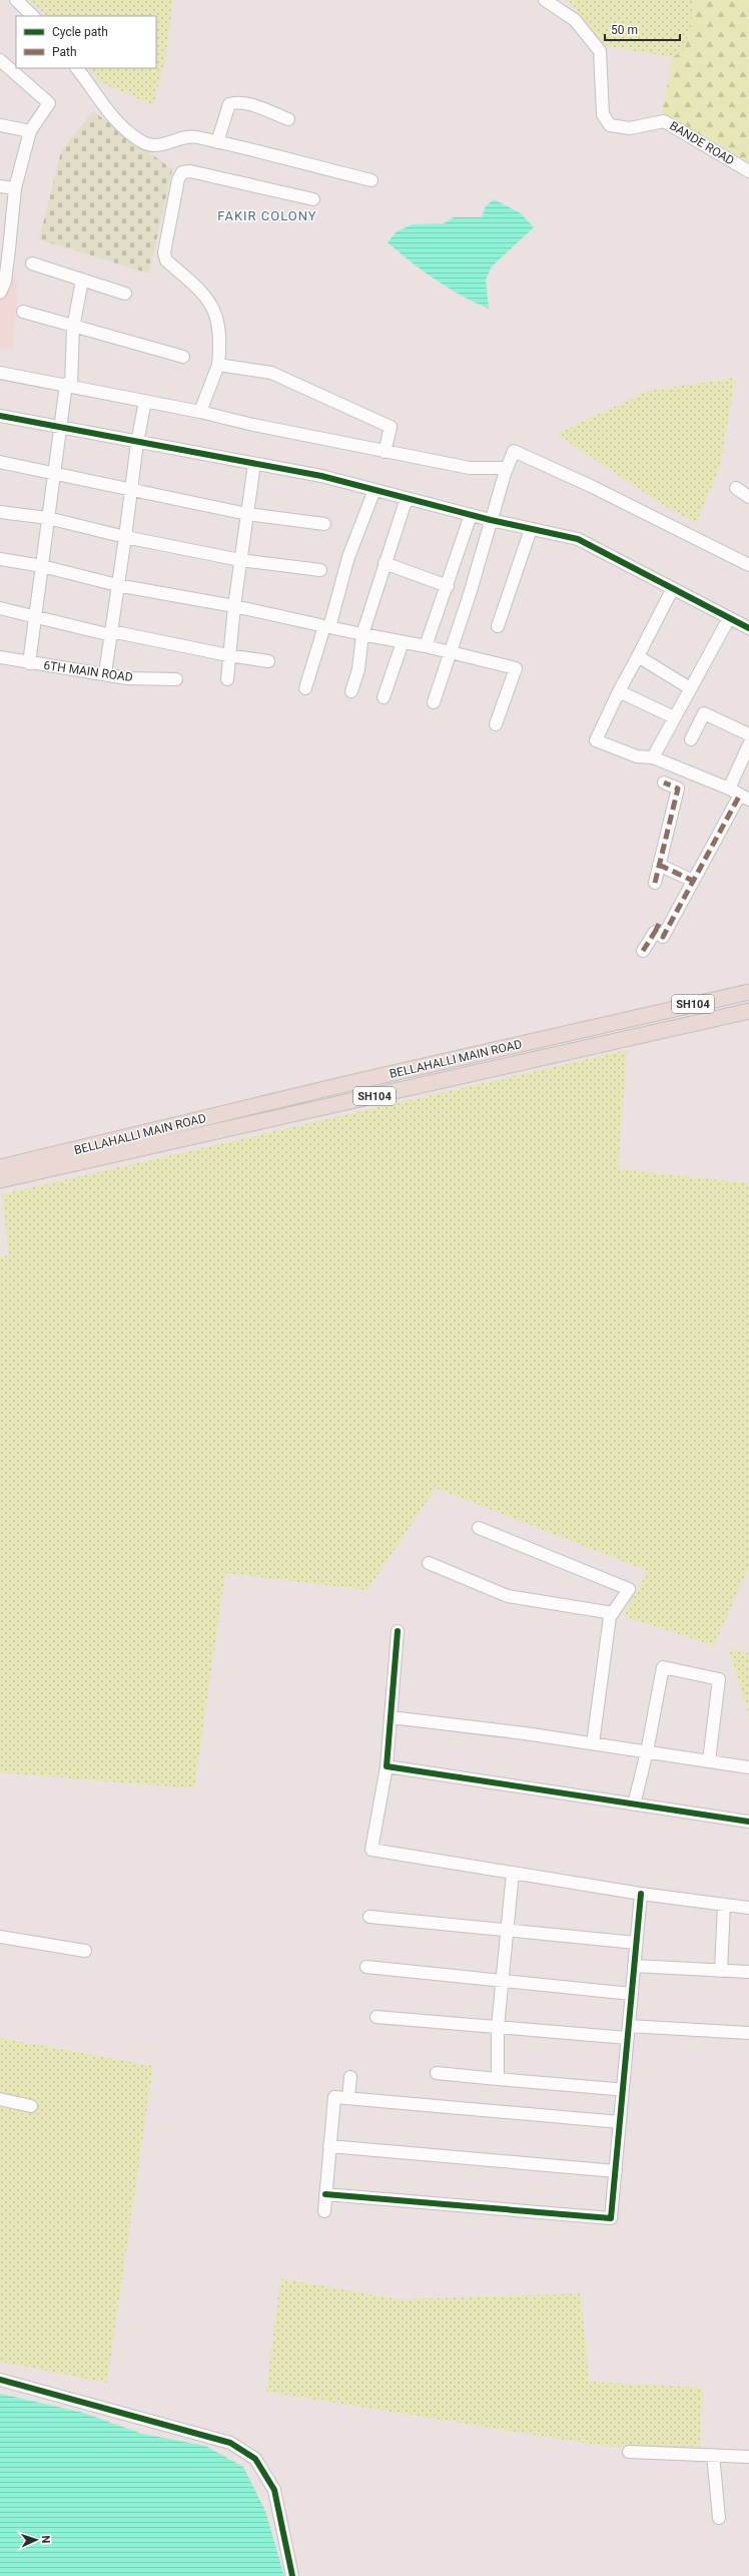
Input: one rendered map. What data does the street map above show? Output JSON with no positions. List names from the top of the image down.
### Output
{
  "streets": {
    "main road": ["SH104", "BELLAHALLI MAIN ROAD"],
    "street": ["BANDE ROAD", "6TH MAIN ROAD"]
  },
  "districts": ["FAKIR COLONY"],
  "legend": ["Cycle path", "Path"],
  "scale_bar": "50 m",
  "north": "right"
}
